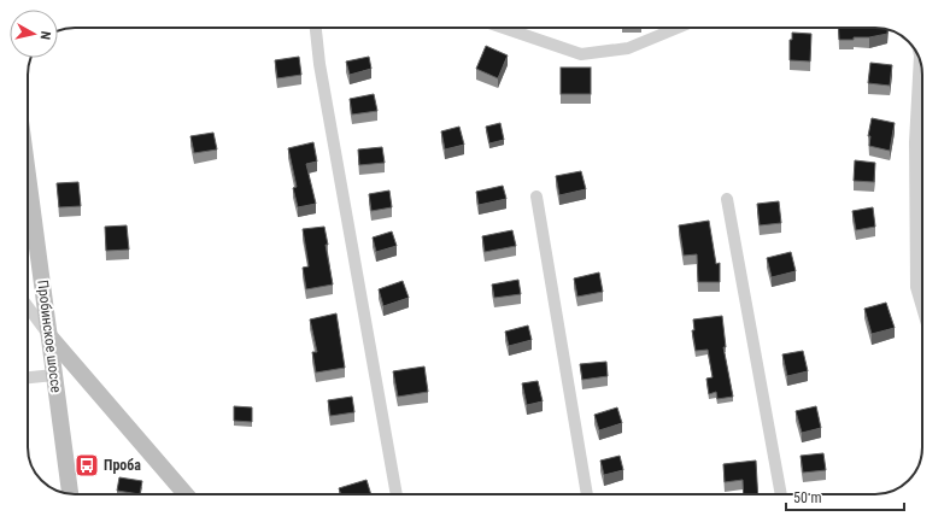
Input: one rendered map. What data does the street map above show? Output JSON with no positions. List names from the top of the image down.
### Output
{
  "streets": {
    "main road": ["Пробинское шоссе"]
  },
  "places": {
    "bus stop": ["Проба"]
  },
  "scale_bar": "50 m",
  "north": "right"
}
